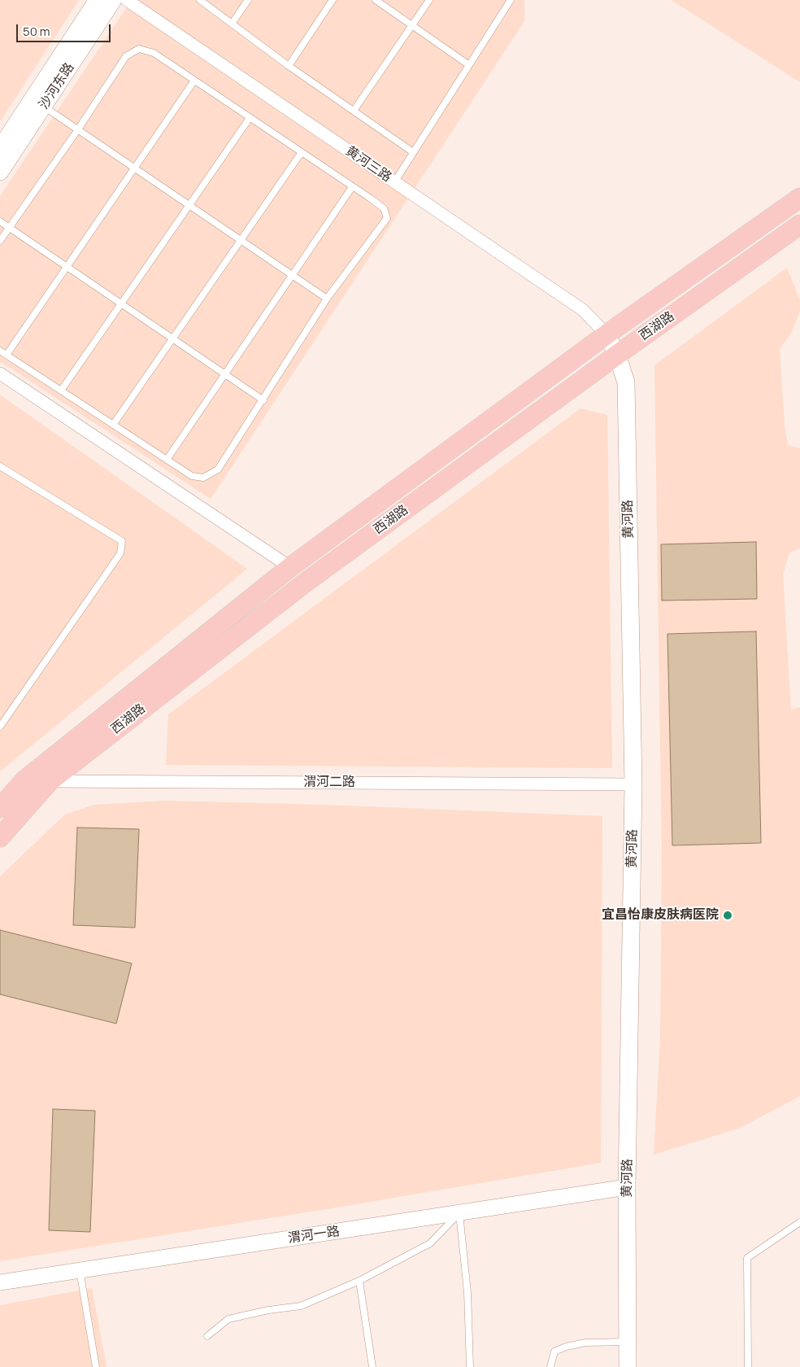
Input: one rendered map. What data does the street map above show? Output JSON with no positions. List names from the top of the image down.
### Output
{
  "streets": {
    "main road": ["沙河东路", "西湖路", "黄河路"],
    "street": ["黄河三路", "渭河二路", "渭河一路"]
  },
  "crossings": [
    ["黄河三路", "西湖路"],
    ["黄河三路", "黄河路"],
    ["西湖路", "黄河路"],
    ["西湖路", "渭河二路"],
    ["黄河路", "渭河二路"],
    ["黄河路", "渭河一路"]
  ],
  "places": ["宜昌怡康皮肤病医院"],
  "scale_bar": "50 m"
}
